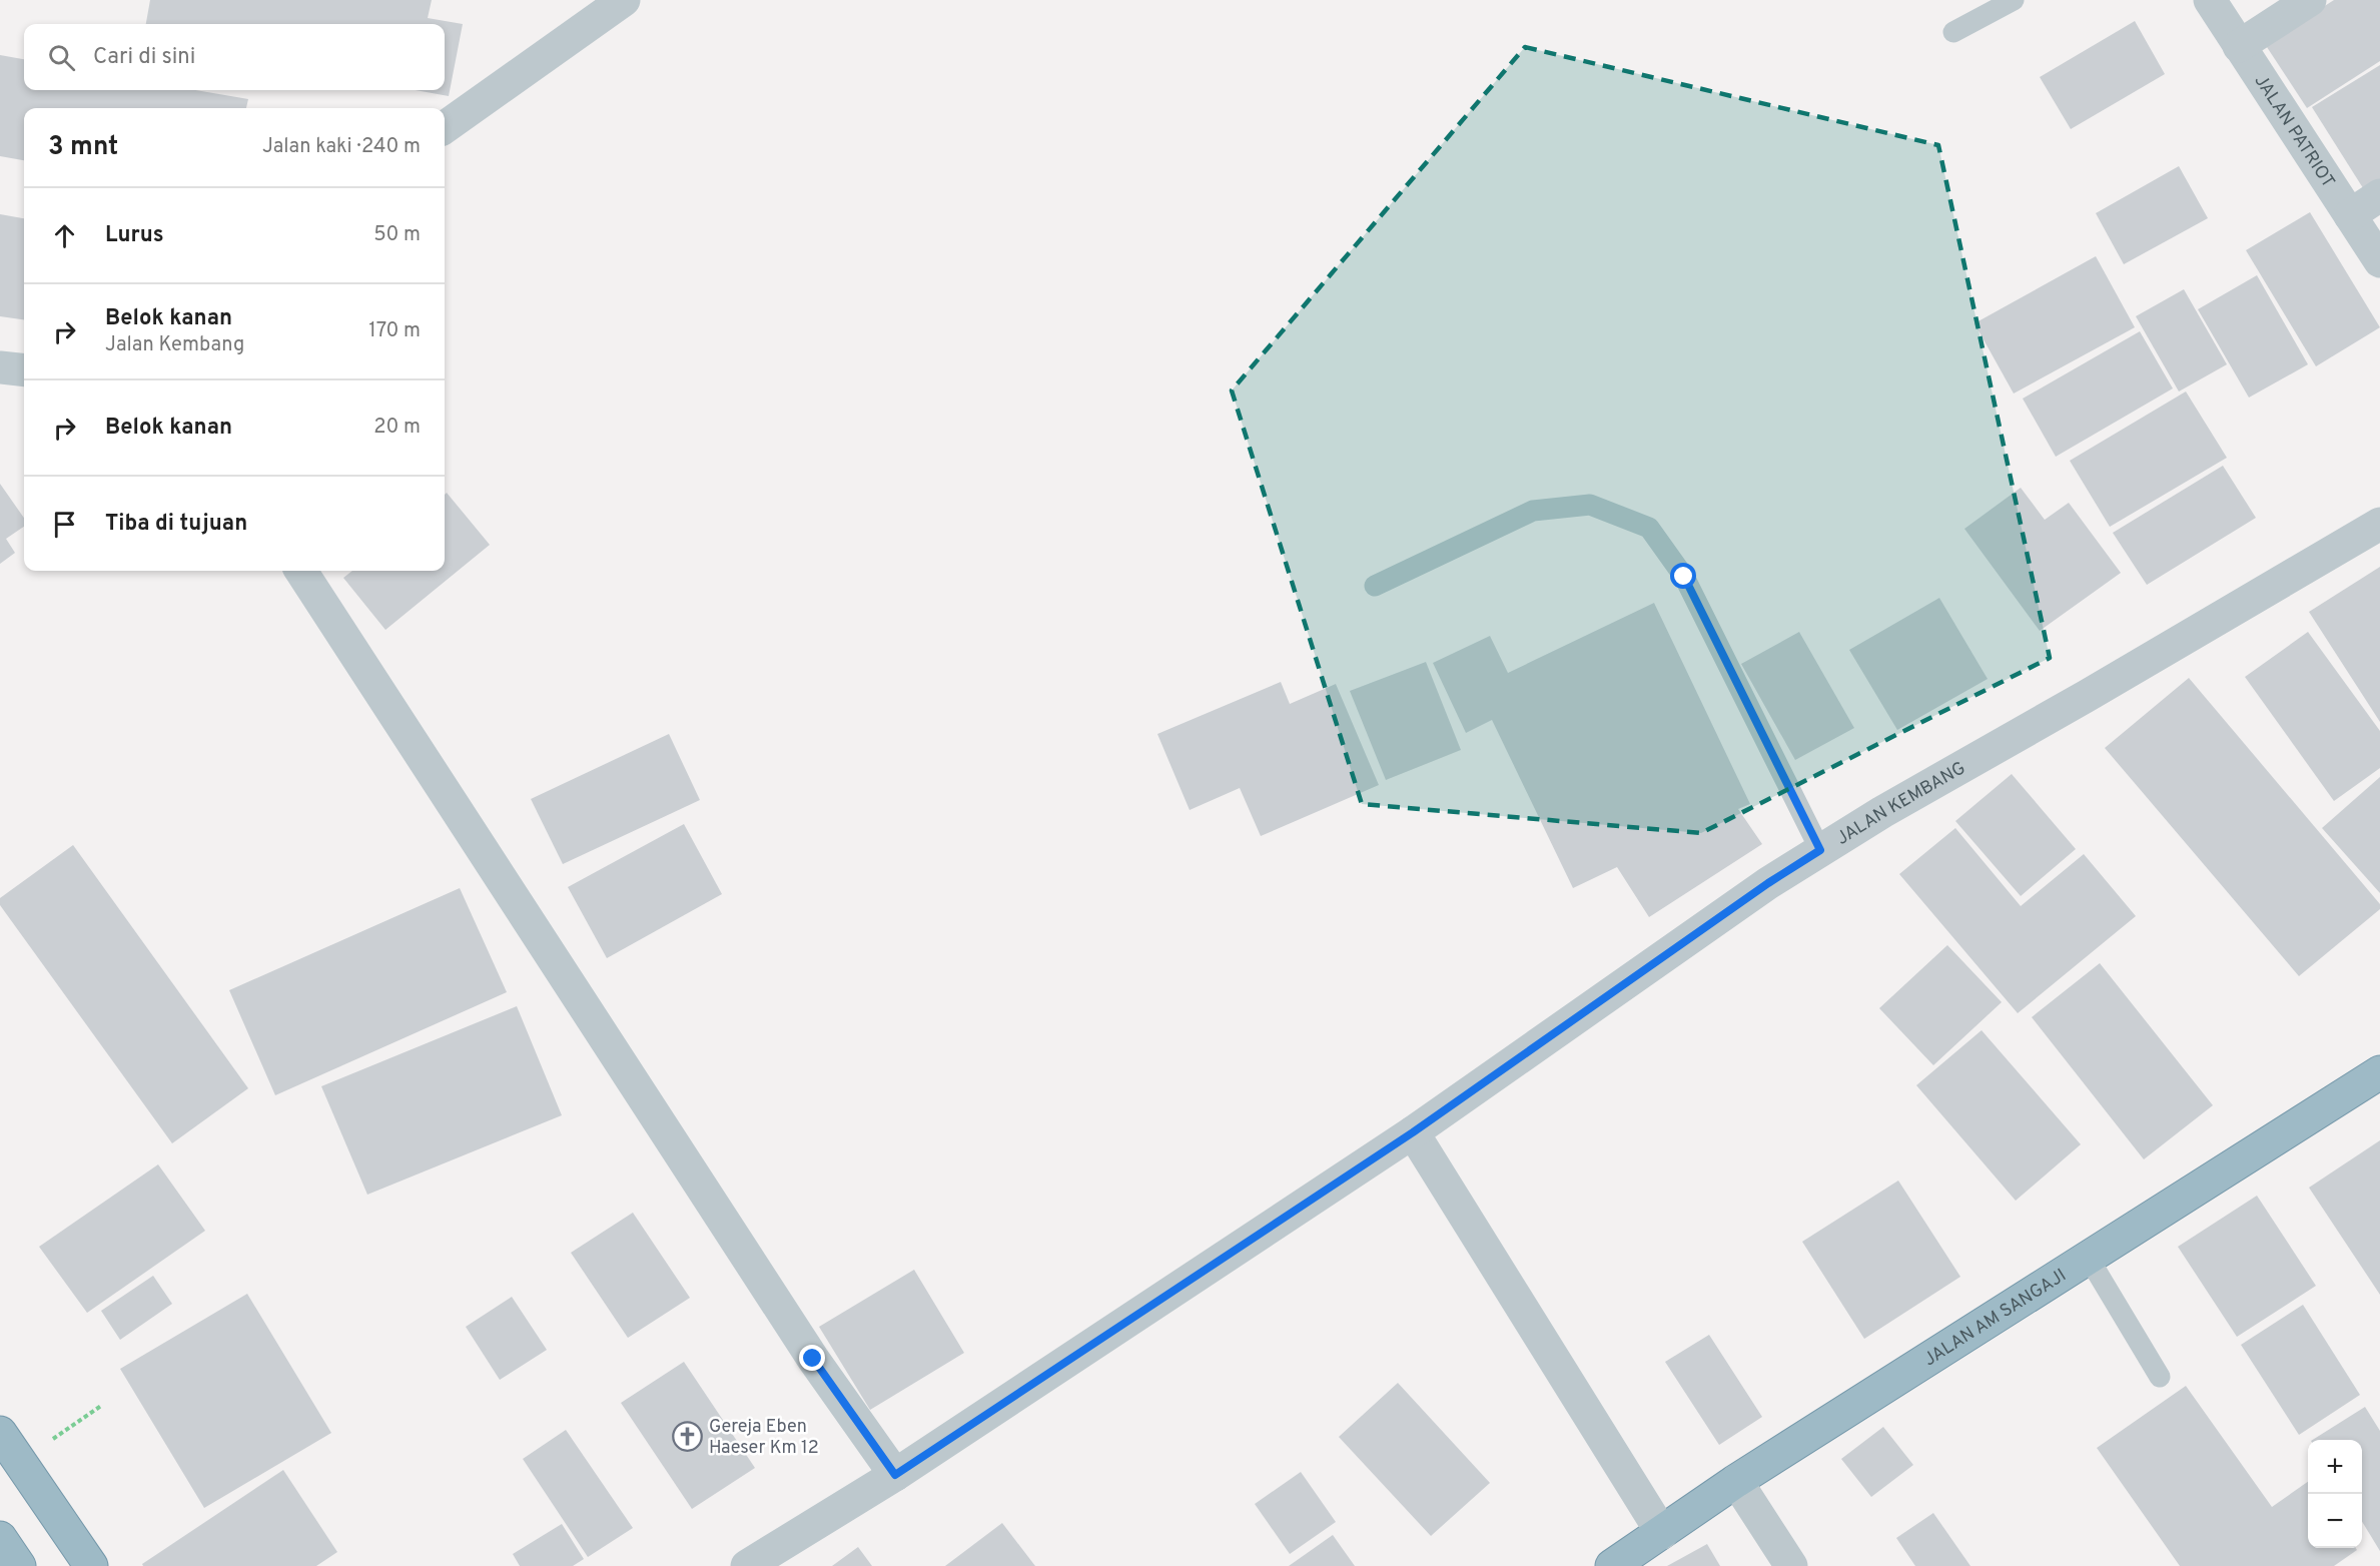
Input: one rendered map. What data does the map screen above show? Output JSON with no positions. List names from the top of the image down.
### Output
{
  "streets": {
    "highway": ["JALAN AM SANGAJI"],
    "street": ["JALAN PATRIOT", "JALAN KEMBANG"]
  },
  "places": {
    "church": ["Gereja Eben Haeser Km 12"]
  },
  "page": {
    "search": "Cari di sini",
    "heading": ["3 mnt", "Jalan kaki · 240 m"],
    "list": [
      ["Lurus", "50 m"],
      ["Belok kanan", "Jalan Kembang", "170 m"],
      ["Belok kanan", "20 m"],
      "Tiba di tujuan"
    ],
    "map_buttons": ["+", "−"]
  }
}
